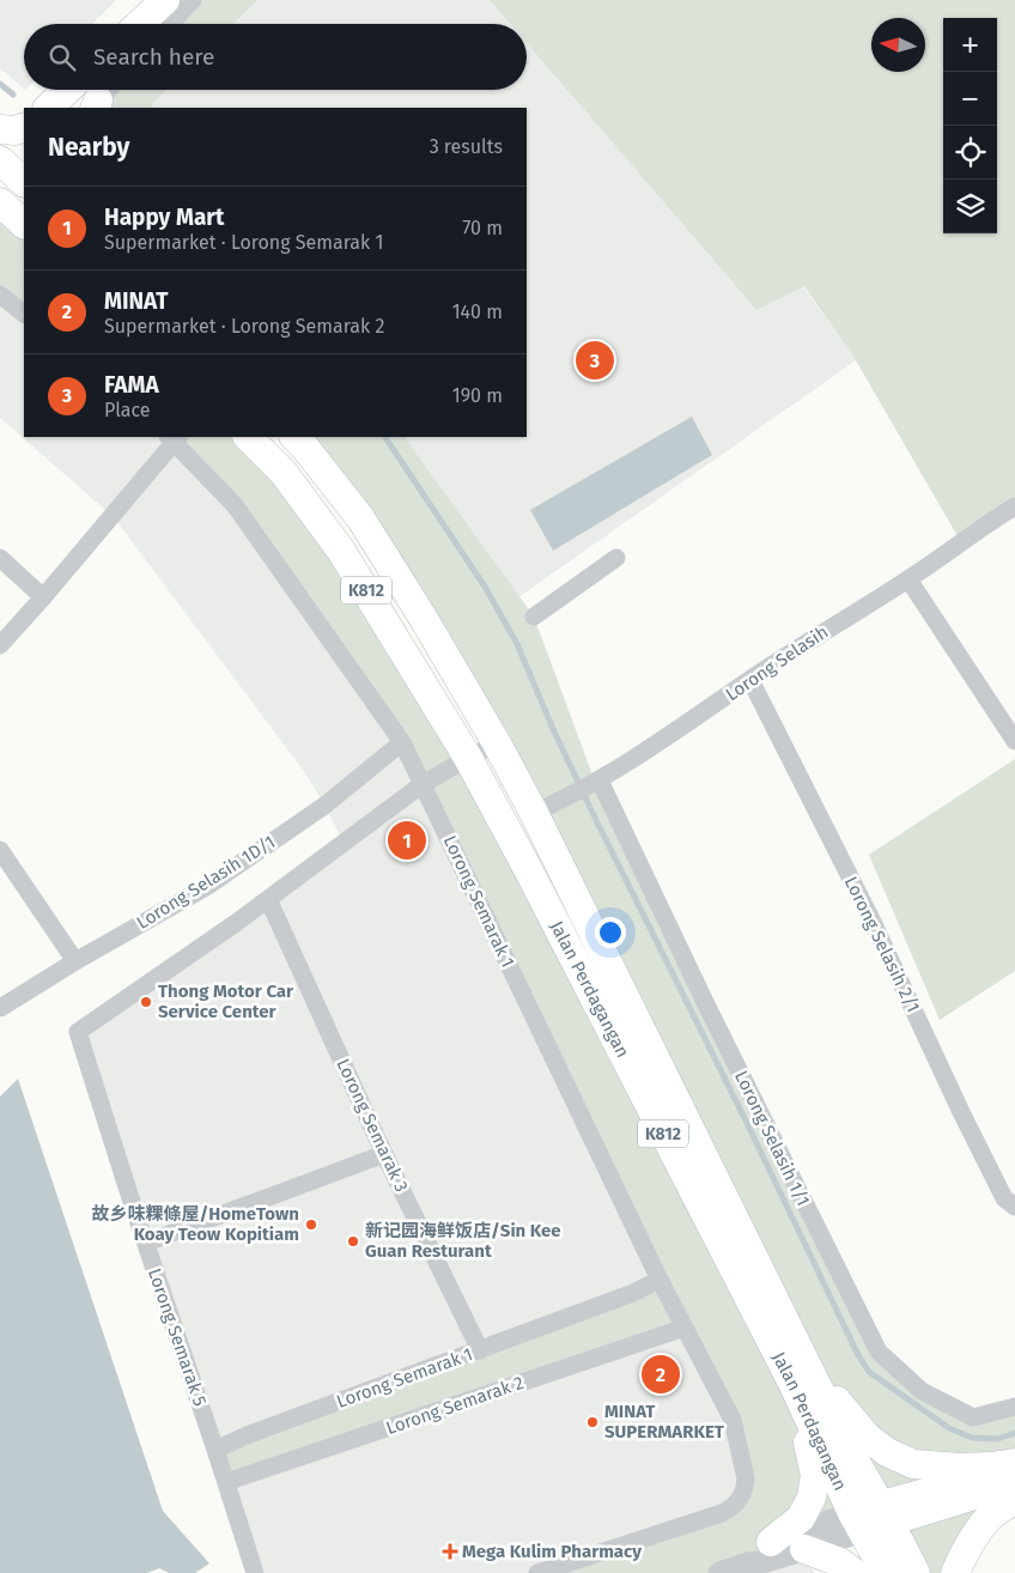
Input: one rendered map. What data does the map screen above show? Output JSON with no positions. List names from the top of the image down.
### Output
{
  "streets": {
    "main road": ["K812", "Jalan Perdagangan"],
    "street": [
      "Lorong Selasih",
      "Lorong Selasih 1D/1",
      "Lorong Semarak 1",
      "Lorong Selasih 2/1",
      "Lorong Semarak 3",
      "Lorong Selasih 1/1",
      "Lorong Semarak 5",
      "Lorong Semarak 2"
    ]
  },
  "crossings": [
    ["Lorong Selasih", "Lorong Selasih 2/1"],
    ["Lorong Selasih", "Jalan Perdagangan"],
    ["Lorong Selasih", "Lorong Selasih 1/1"],
    ["Lorong Selasih 1D/1", "Lorong Semarak 1"],
    ["Lorong Semarak 1", "Lorong Semarak 3"],
    ["Lorong Semarak 1", "Lorong Semarak 5"],
    ["Lorong Semarak 1", "Lorong Semarak 2"],
    ["Lorong Semarak 3", "Lorong Semarak 5"],
    ["Lorong Semarak 5", "Lorong Semarak 2"]
  ],
  "places": {
    "other": [
      "Thong Motor Car Service Center",
      "故乡味粿條屋/HomeTown Koay Teow Kopitiam",
      "新记园海鲜饭店/Sin Kee Guan Resturant",
      "MINAT SUPERMARKET"
    ],
    "health": ["Mega Kulim Pharmacy"]
  },
  "north": "left",
  "page": {
    "map_buttons": ["+", "−"],
    "search": "Search here",
    "heading": ["Nearby", "3 results"],
    "list": [
      {
        "mark": "1",
        "name": "Happy Mart",
        "note": "Supermarket · Lorong Semarak 1",
        "value": "70 m"
      },
      {
        "mark": "2",
        "name": "MINAT",
        "note": "Supermarket · Lorong Semarak 2",
        "value": "140 m"
      },
      {
        "mark": "3",
        "name": "FAMA",
        "note": "Place",
        "value": "190 m"
      }
    ],
    "pins": ["3", "1", "2"]
  }
}
